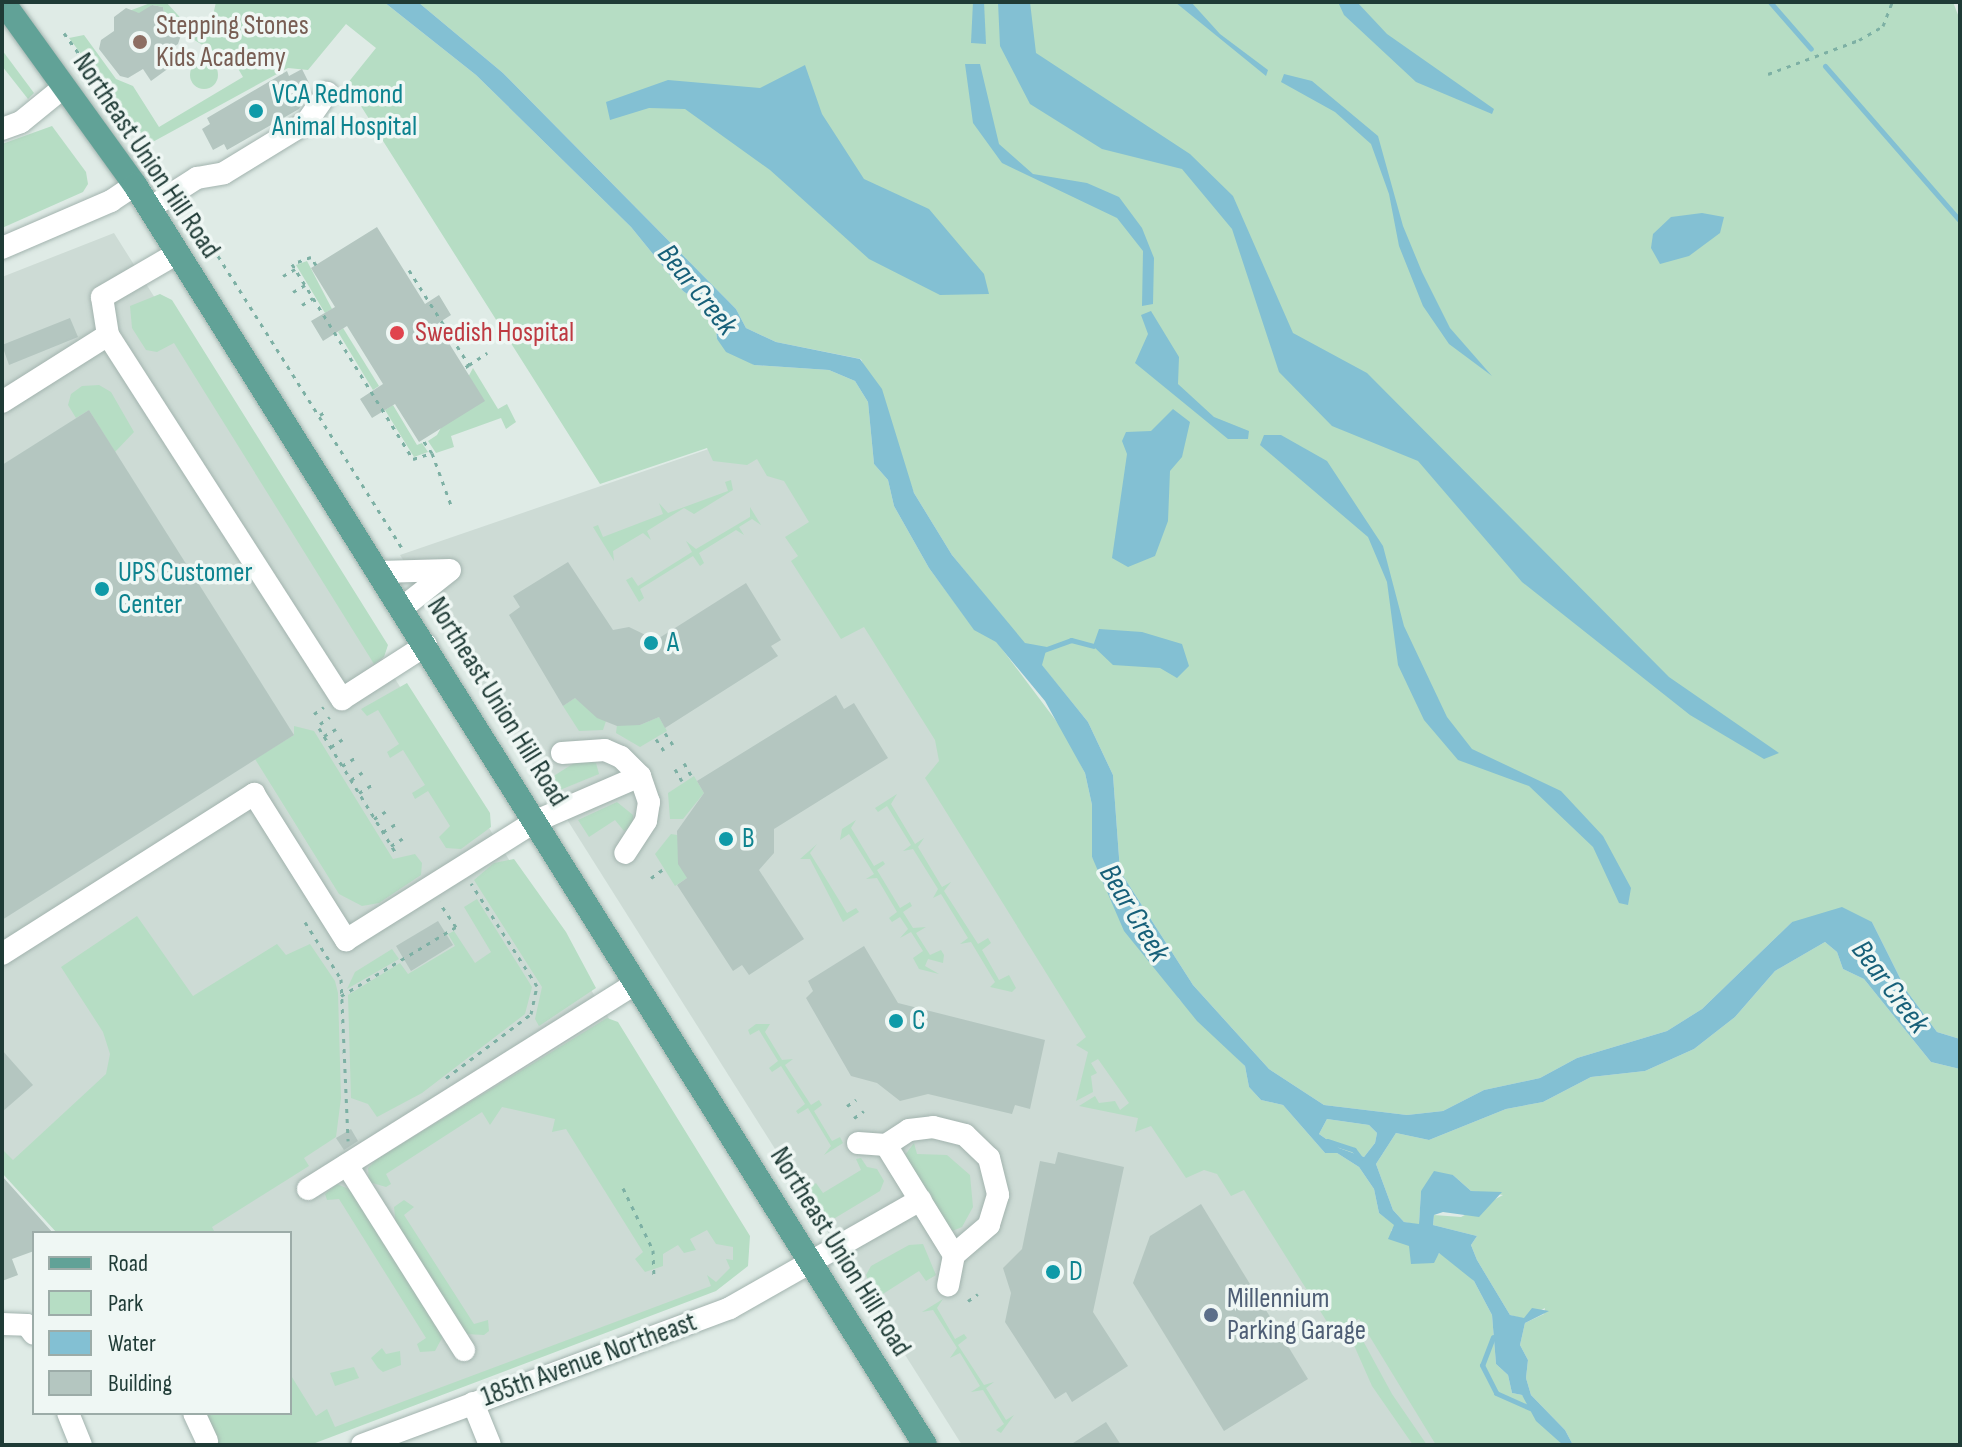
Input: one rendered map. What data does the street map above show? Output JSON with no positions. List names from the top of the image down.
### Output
{
  "streets": {
    "main road": ["Northeast Union Hill Road"],
    "street": ["185th Avenue Northeast"]
  },
  "crossings": [
    ["Northeast Union Hill Road", "185th Avenue Northeast"]
  ],
  "water": ["Bear Creek"],
  "places": [
    "Stepping Stones Kids Academy",
    "VCA Redmond Animal Hospital",
    "Swedish Hospital",
    "UPS Customer Center",
    "A",
    "B",
    "C",
    "D",
    "Millennium Parking Garage"
  ],
  "legend": [
    "Road",
    "Park",
    "Water",
    "Building"
  ]
}
